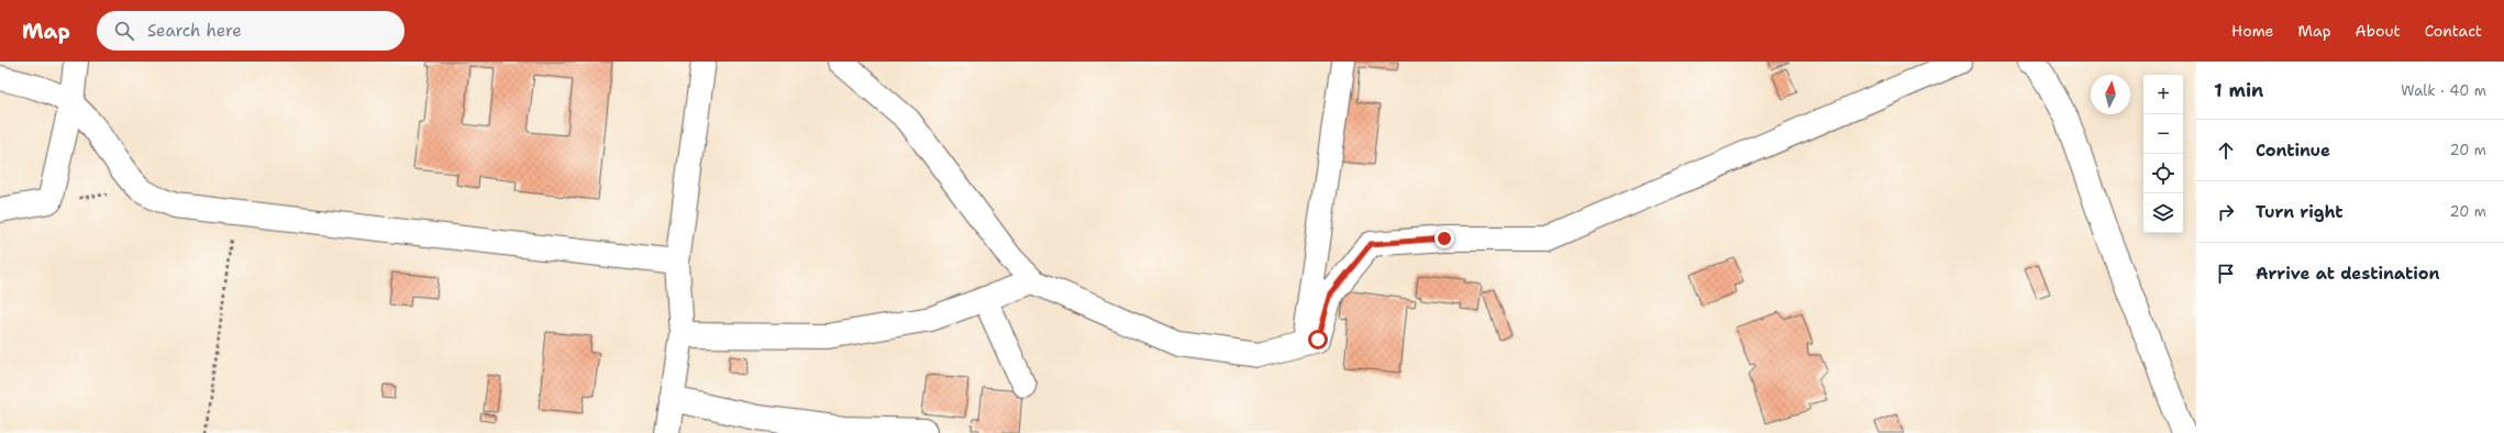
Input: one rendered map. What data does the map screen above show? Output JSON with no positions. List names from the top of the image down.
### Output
{
  "north": "top",
  "page": {
    "header": "Map",
    "search": "Search here",
    "nav": [
      "Home",
      "Map",
      "About",
      "Contact"
    ],
    "heading": ["1 min", "Walk · 40 m"],
    "map_buttons": ["+", "−"],
    "list": [
      ["Continue", "20 m"],
      ["Turn right", "20 m"],
      "Arrive at destination"
    ]
  }
}
